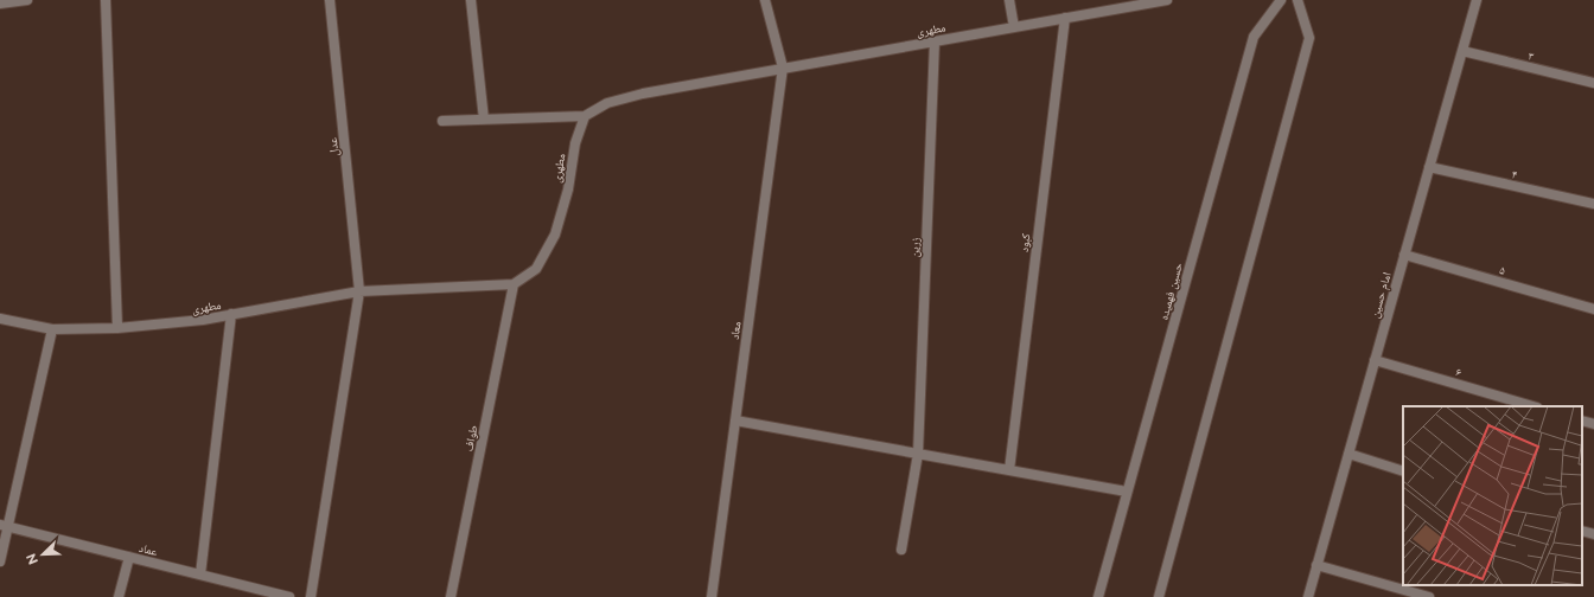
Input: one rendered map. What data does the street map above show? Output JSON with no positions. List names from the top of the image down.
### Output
{
  "streets": {
    "street": [
      "مطهری",
      "۳",
      "عدل",
      "۴",
      "کبود",
      "زرین",
      "۵",
      "حسین فهمیده",
      "امام حسین",
      "معاد",
      "۶",
      "طواف",
      "عماد"
    ]
  },
  "crossings": [
    ["مطهری", "عدل"],
    ["مطهری", "کبود"],
    ["مطهری", "زرین"],
    ["مطهری", "معاد"],
    ["مطهری", "طواف"],
    ["۳", "امام حسین"],
    ["۴", "امام حسین"],
    ["۵", "امام حسین"],
    ["امام حسین", "۶"]
  ],
  "north": "bottom left"
}
